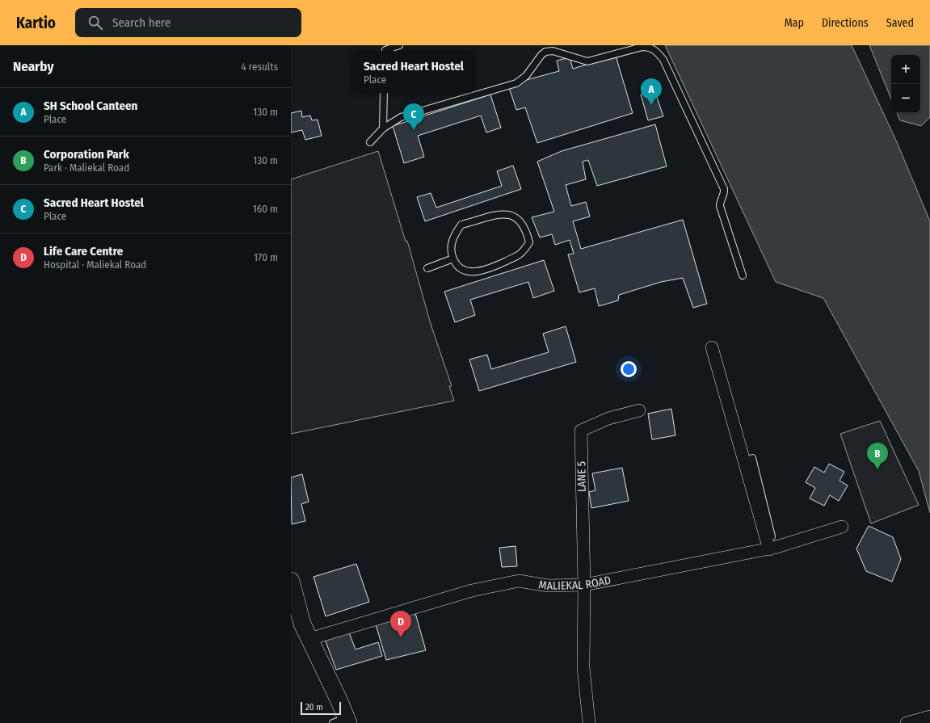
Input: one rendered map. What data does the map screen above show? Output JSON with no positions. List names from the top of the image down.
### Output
{
  "streets": {
    "street": ["LANE 5", "MALIEKAL ROAD"]
  },
  "crossings": [
    ["LANE 5", "MALIEKAL ROAD"]
  ],
  "scale_bar": "20 m",
  "page": {
    "header": "Kartio",
    "search": "Search here",
    "nav": ["Map", "Directions", "Saved"],
    "heading": ["Nearby", "4 results"],
    "popup": ["Sacred Heart Hostel", "Place"],
    "map_buttons": ["+", "−"],
    "pins": [
      "A",
      "C",
      "B",
      "D"
    ],
    "list": [
      {
        "mark": "A",
        "name": "SH School Canteen",
        "note": "Place",
        "value": "130 m"
      },
      {
        "mark": "B",
        "name": "Corporation Park",
        "note": "Park · Maliekal Road",
        "value": "130 m"
      },
      {
        "mark": "C",
        "name": "Sacred Heart Hostel",
        "note": "Place",
        "value": "160 m"
      },
      {
        "mark": "D",
        "name": "Life Care Centre",
        "note": "Hospital · Maliekal Road",
        "value": "170 m"
      }
    ],
    "scale": "20 m"
  }
}
